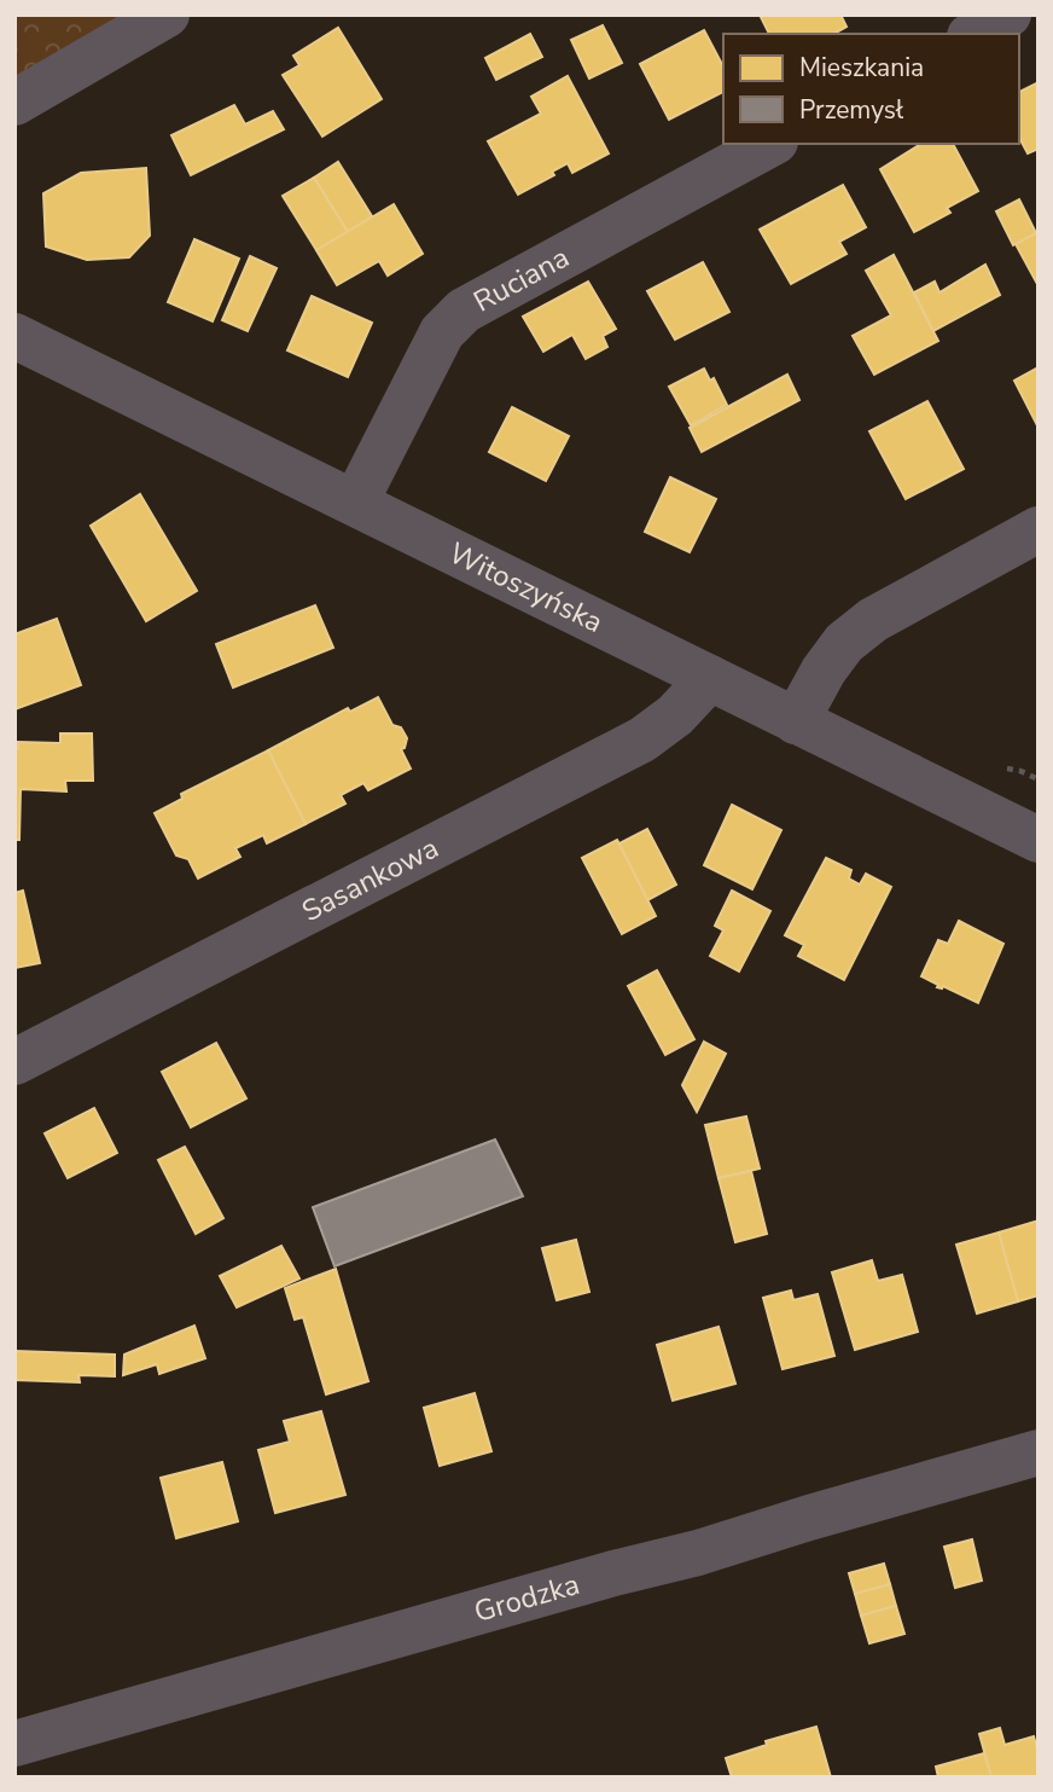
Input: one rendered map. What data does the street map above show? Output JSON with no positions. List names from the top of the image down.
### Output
{
  "streets": {
    "street": [
      "Ruciana",
      "Witoszyńska",
      "Sasankowa",
      "Grodzka"
    ]
  },
  "crossings": [
    ["Ruciana", "Witoszyńska"],
    ["Witoszyńska", "Sasankowa"]
  ],
  "legend": ["Mieszkania", "Przemysł"]
}
